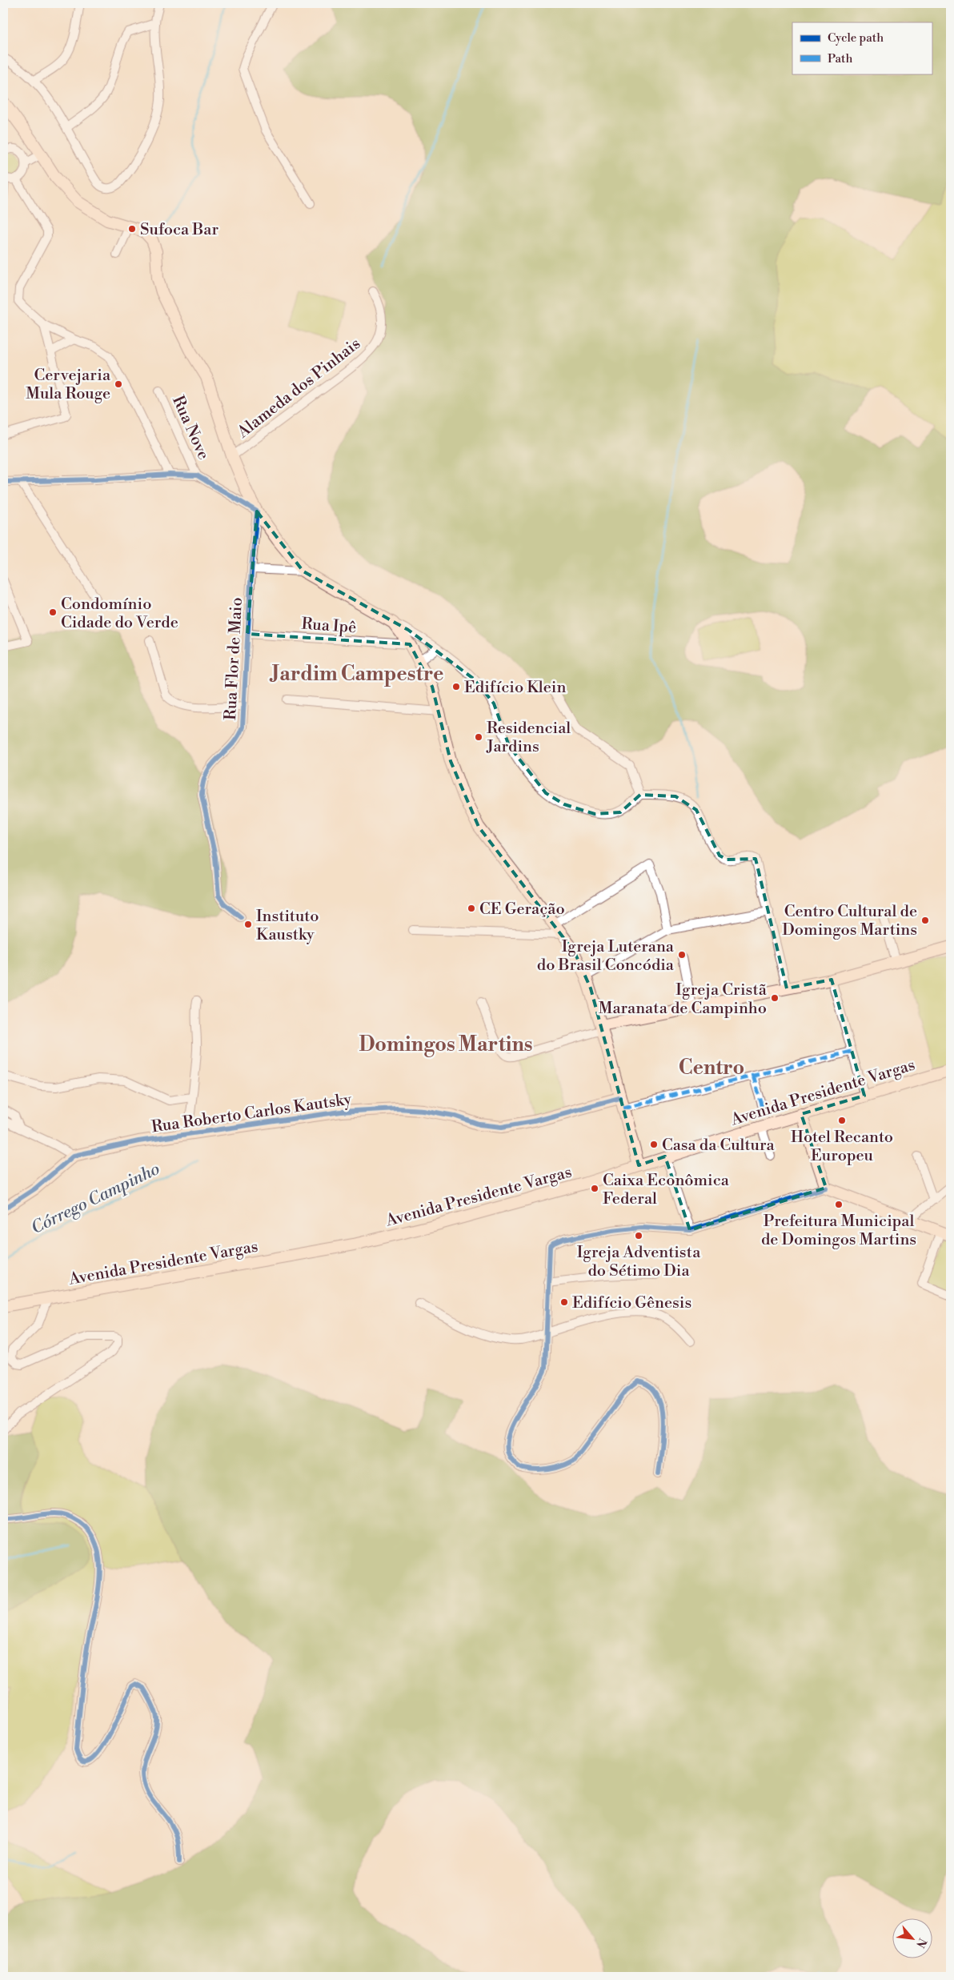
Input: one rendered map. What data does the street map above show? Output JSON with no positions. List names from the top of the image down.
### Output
{
  "streets": {
    "main road": ["Avenida Presidente Vargas", "Rua Roberto Carlos Kautsky"],
    "street": [
      "Alameda dos Pinhais",
      "Rua Nove",
      "Rua Ipê",
      "Rua Flor de Maio"
    ]
  },
  "crossings": [
    ["Rua Ipê", "Rua Flor de Maio"]
  ],
  "districts": ["Jardim Campestre", "Domingos Martins", "Centro"],
  "water": ["Córrego Campinho"],
  "places": [
    "Sufoca Bar",
    "Cervejaria Mula Rouge",
    "Condomínio Cidade do Verde",
    "Edifício Klein",
    "Residencial Jardins",
    "CE Geração",
    "Centro Cultural de Domingos Martins",
    "Instituto Kaustky",
    "Igreja Luterana do Brasil Concódia",
    "Igreja Cristã Maranata de Campinho",
    "Hotel Recanto Europeu",
    "Casa da Cultura",
    "Caixa Econômica Federal",
    "Prefeitura Municipal de Domingos Martins",
    "Igreja Adventista do Sétimo Dia",
    "Edifício Gênesis"
  ],
  "legend": ["Cycle path", "Path"],
  "north": "bottom right"
}
